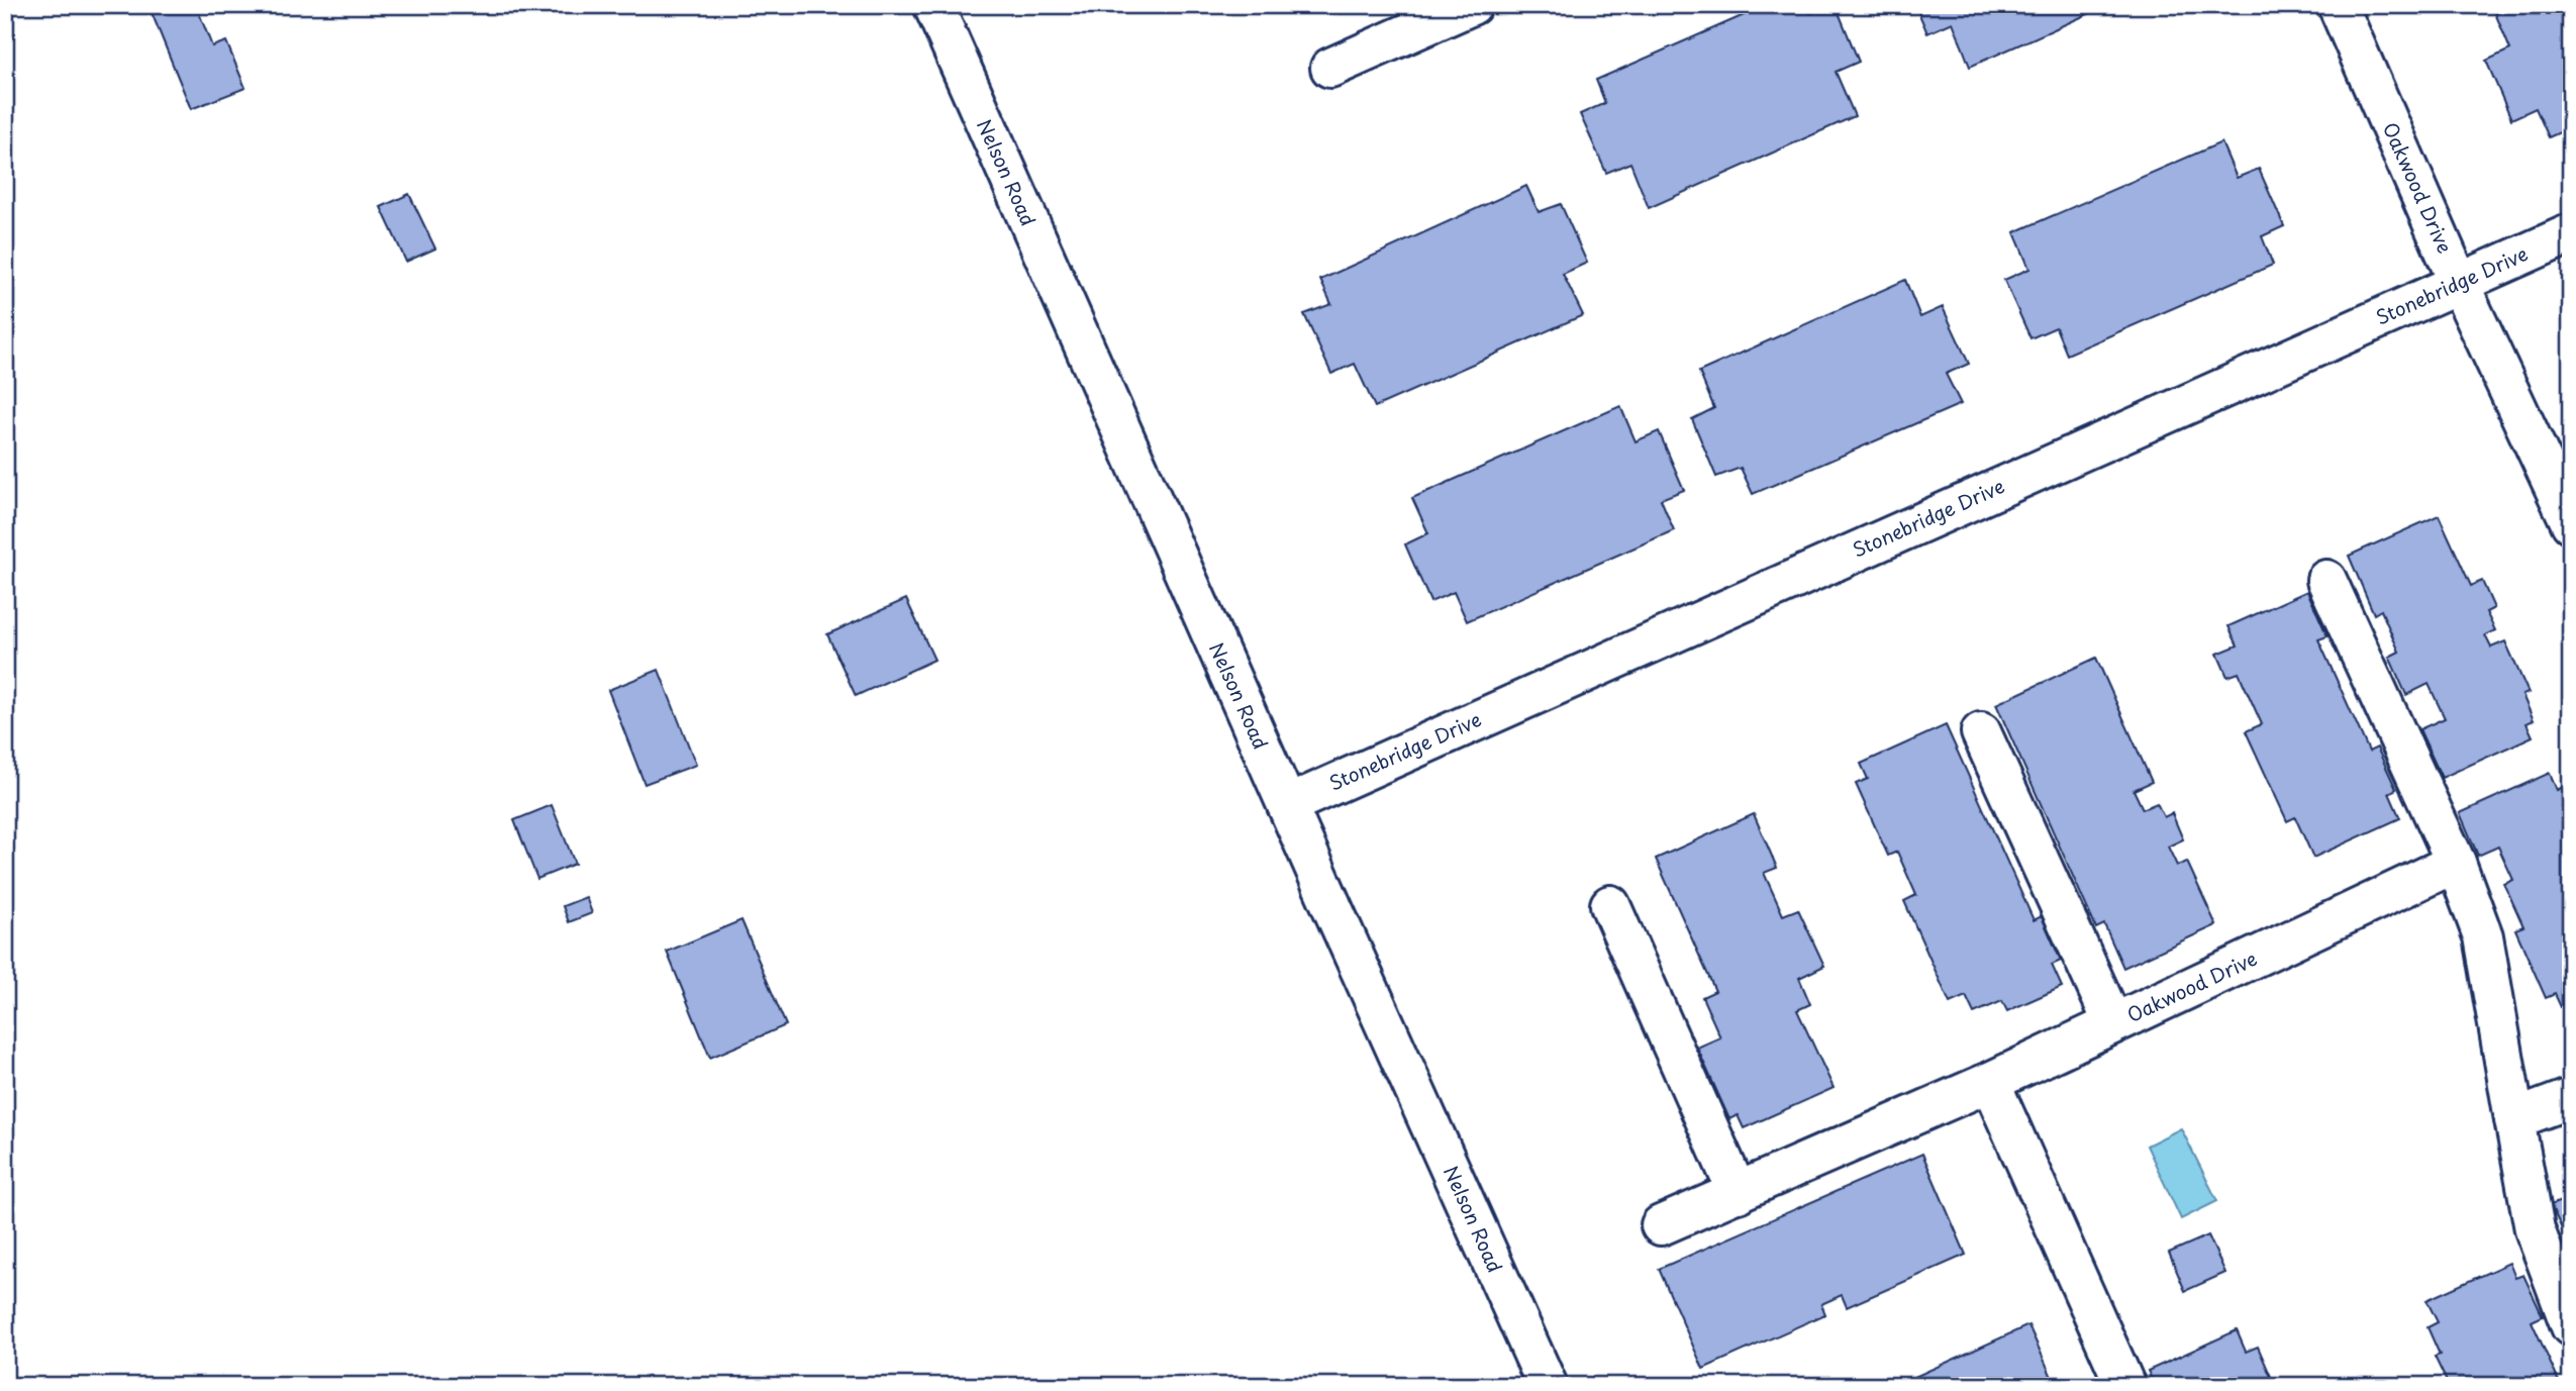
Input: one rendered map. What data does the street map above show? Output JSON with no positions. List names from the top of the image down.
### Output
{
  "streets": {
    "street": ["Nelson Road", "Oakwood Drive", "Stonebridge Drive"]
  },
  "crossings": [
    ["Nelson Road", "Stonebridge Drive"],
    ["Oakwood Drive", "Stonebridge Drive"]
  ]
}
